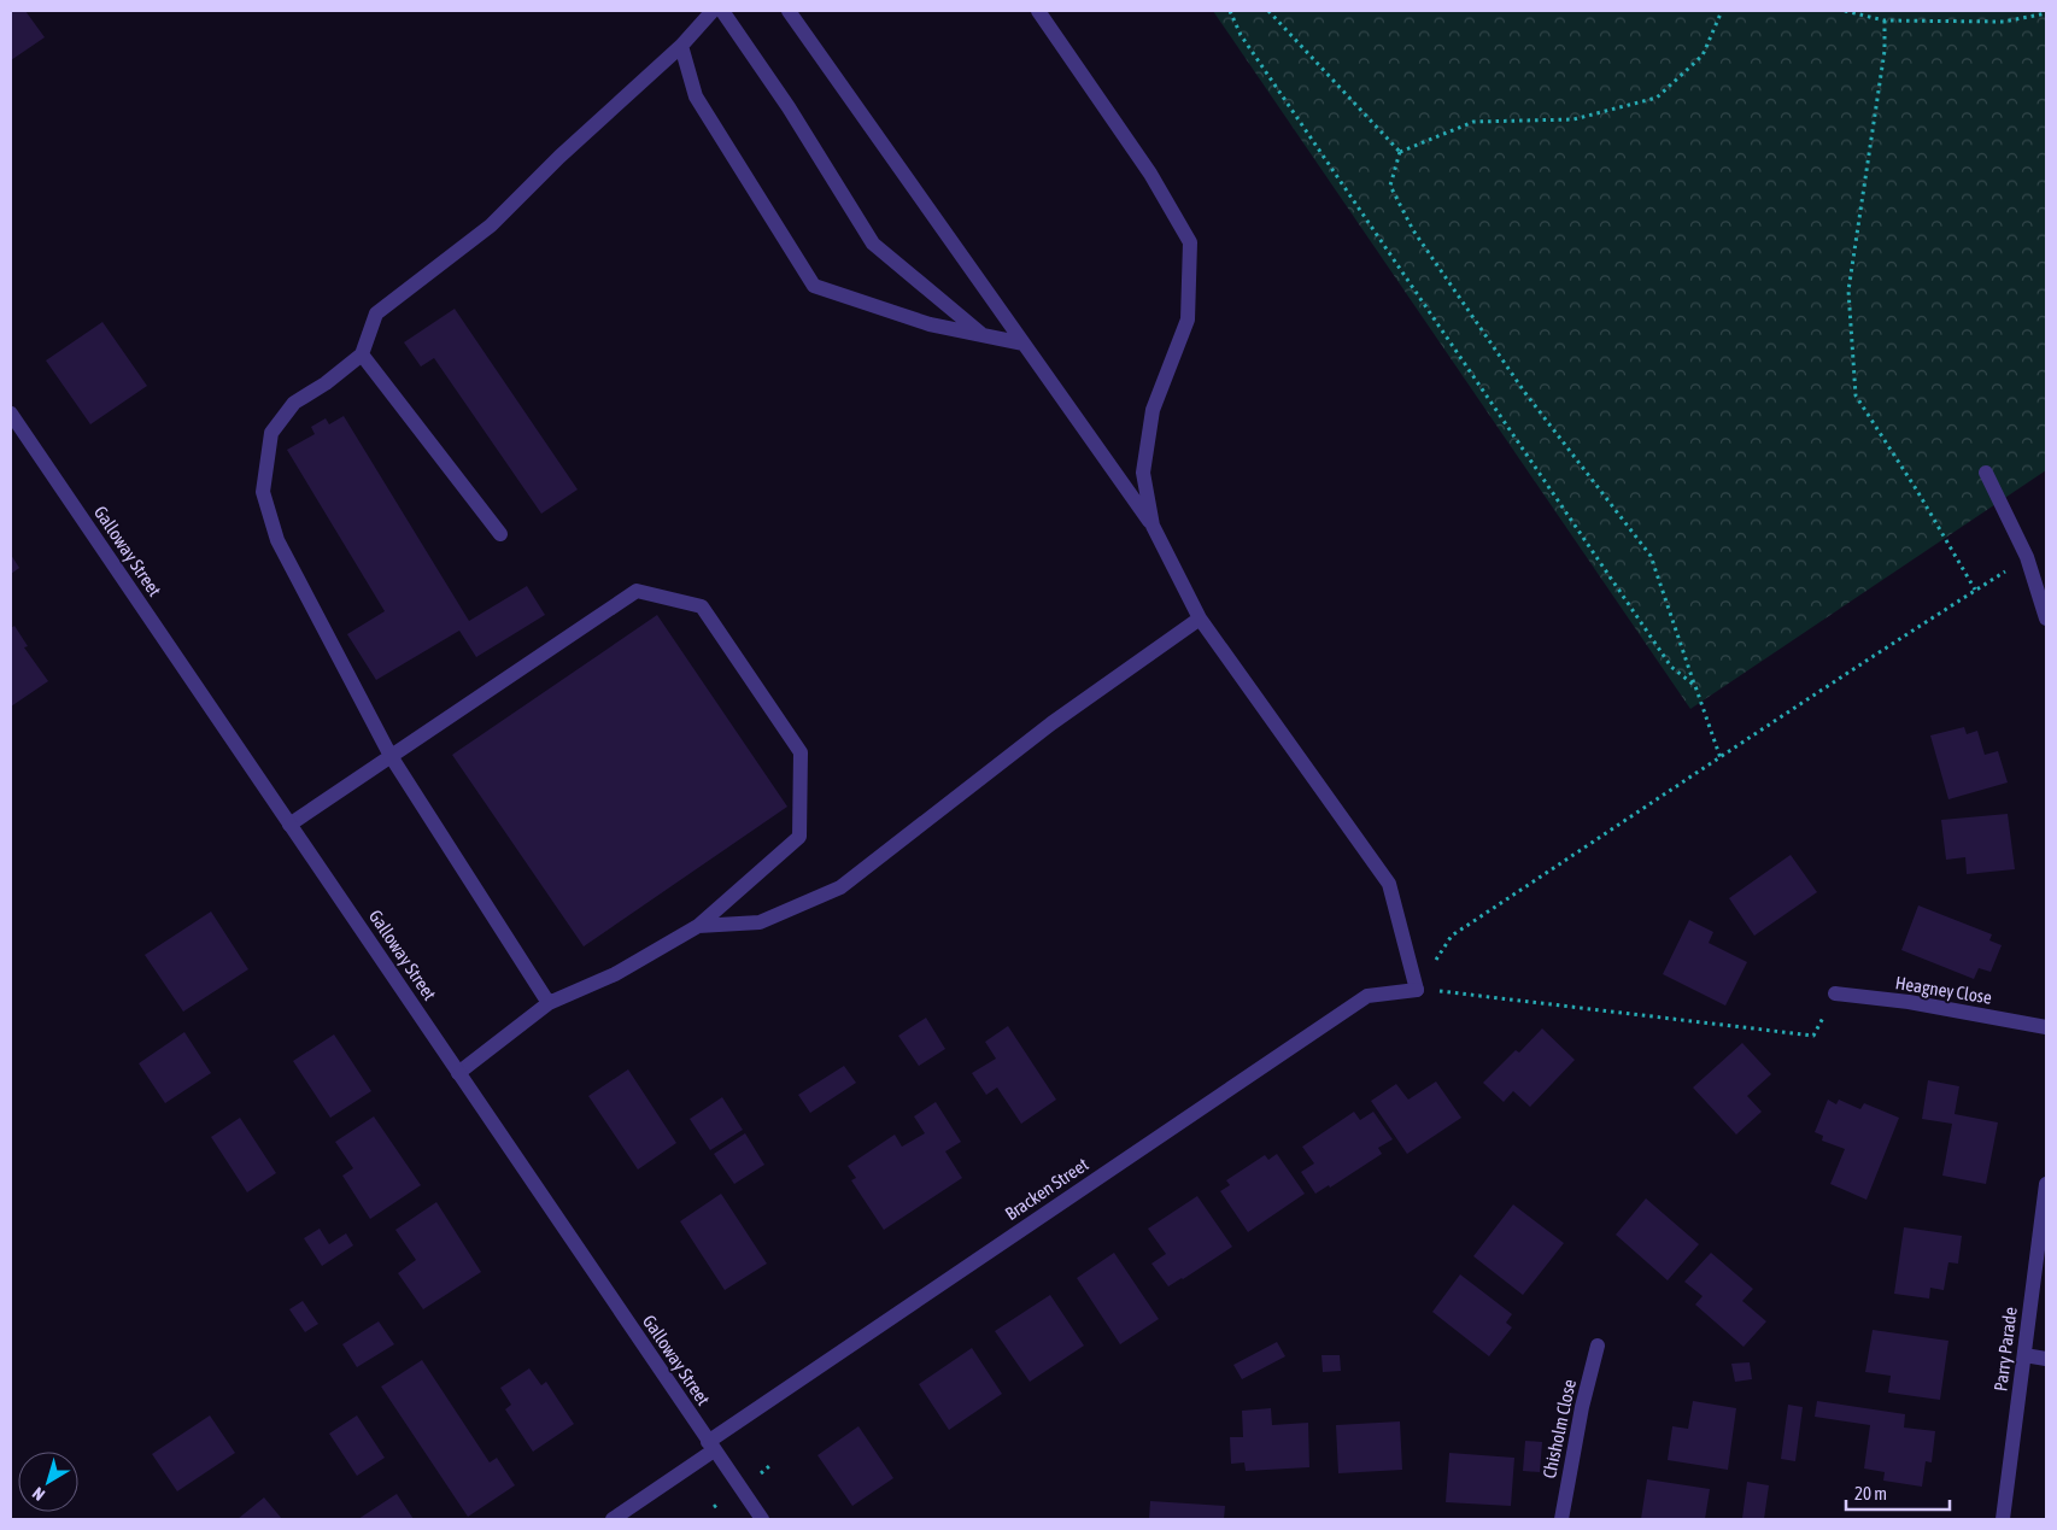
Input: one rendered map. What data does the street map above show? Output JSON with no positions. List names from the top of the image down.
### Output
{
  "streets": {
    "street": [
      "Galloway Street",
      "Heagney Close",
      "Bracken Street",
      "Parry Parade",
      "Chisholm Close"
    ]
  },
  "crossings": [
    ["Galloway Street", "Bracken Street"]
  ],
  "scale_bar": "20 m",
  "north": "bottom left"
}
